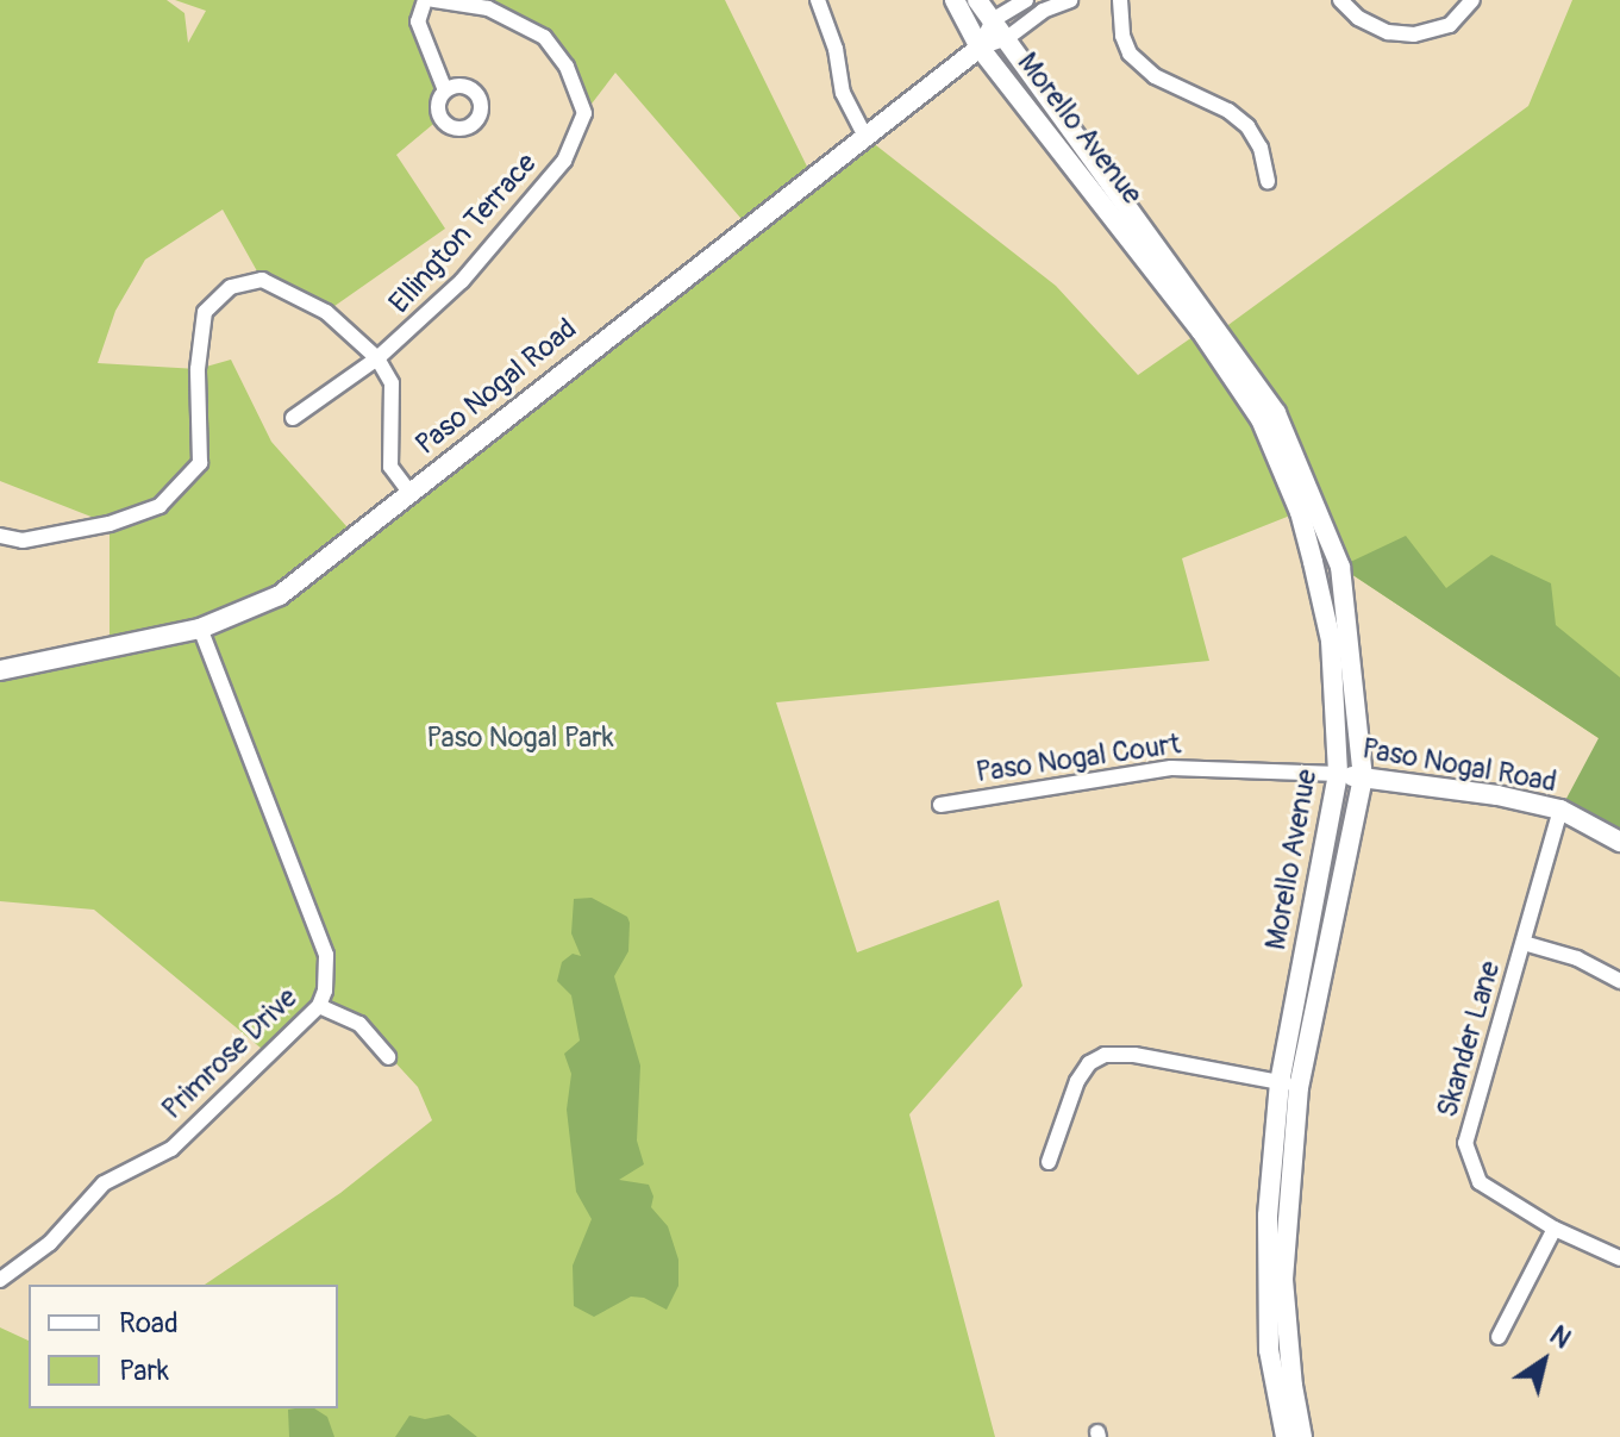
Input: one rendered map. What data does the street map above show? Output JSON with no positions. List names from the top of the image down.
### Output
{
  "streets": {
    "street": [
      "Morello Avenue",
      "Ellington Terrace",
      "Paso Nogal Road",
      "Paso Nogal Court",
      "Skander Lane",
      "Primrose Drive"
    ]
  },
  "crossings": [
    ["Morello Avenue", "Paso Nogal Road"],
    ["Morello Avenue", "Paso Nogal Court"],
    ["Paso Nogal Road", "Paso Nogal Court"],
    ["Paso Nogal Road", "Skander Lane"],
    ["Paso Nogal Road", "Primrose Drive"]
  ],
  "parks": ["Paso Nogal Park"],
  "legend": ["Road", "Park"],
  "north": "top right"
}
